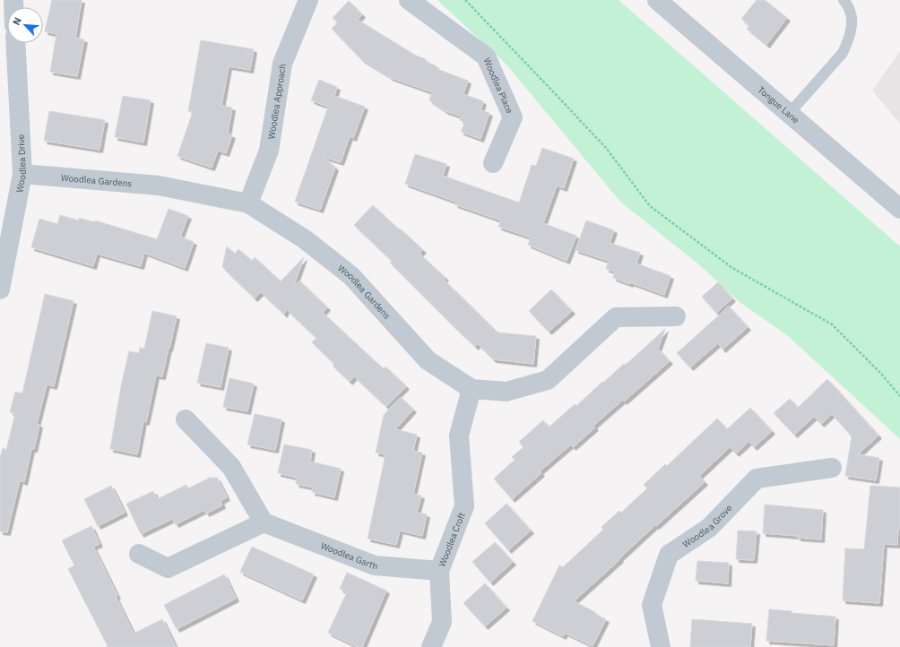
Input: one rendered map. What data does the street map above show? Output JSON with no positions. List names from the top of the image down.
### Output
{
  "streets": {
    "street": [
      "Woodlea Place",
      "Woodlea Approach",
      "Tongue Lane",
      "Woodlea Drive",
      "Woodlea Gardens",
      "Woodlea Grove",
      "Woodlea Croft",
      "Woodlea Garth"
    ]
  },
  "crossings": [
    ["Woodlea Approach", "Woodlea Gardens"],
    ["Woodlea Drive", "Woodlea Gardens"],
    ["Woodlea Gardens", "Woodlea Croft"],
    ["Woodlea Croft", "Woodlea Garth"]
  ],
  "north": "top left"
}
